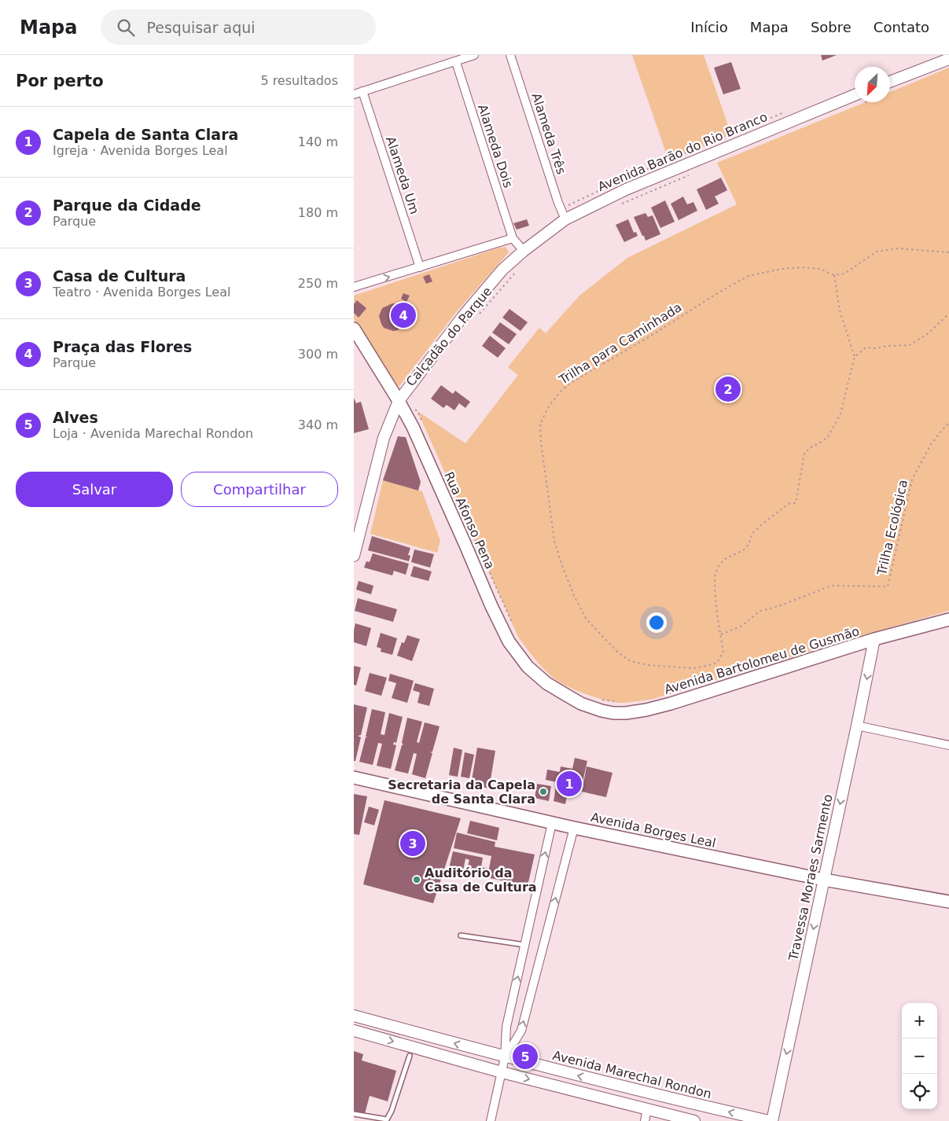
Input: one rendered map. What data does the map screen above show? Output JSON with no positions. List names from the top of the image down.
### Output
{
  "streets": {
    "main road": ["Rua Afonso Pena", "Avenida Bartolomeu de Gusmão", "Avenida Borges Leal"],
    "street": [
      "Alameda Três",
      "Alameda Dois",
      "Avenida Barão do Rio Branco",
      "Alameda Um",
      "Travessa Moraes Sarmento",
      "Avenida Marechal Rondon"
    ],
    "path": ["Calçadão do Parque", "Trilha para Caminhada", "Trilha Ecológica"]
  },
  "crossings": [
    ["Alameda Três", "Avenida Barão do Rio Branco"],
    ["Avenida Barão do Rio Branco", "Rua Afonso Pena"],
    ["Trilha para Caminhada", "Trilha Ecológica"],
    ["Rua Afonso Pena", "Avenida Bartolomeu de Gusmão"],
    ["Avenida Bartolomeu de Gusmão", "Travessa Moraes Sarmento"],
    ["Avenida Borges Leal", "Travessa Moraes Sarmento"]
  ],
  "one_way": ["Travessa Moraes Sarmento"],
  "places": ["Secretaria da Capela de Santa Clara", "Auditório da Casa de Cultura"],
  "north": "bottom left",
  "page": {
    "header": "Mapa",
    "search": "Pesquisar aqui",
    "nav": [
      "Início",
      "Mapa",
      "Sobre",
      "Contato"
    ],
    "heading": ["Por perto", "5 resultados"],
    "list": [
      {
        "mark": "1",
        "name": "Capela de Santa Clara",
        "note": "Igreja · Avenida Borges Leal",
        "value": "140 m"
      },
      {
        "mark": "2",
        "name": "Parque da Cidade",
        "note": "Parque",
        "value": "180 m"
      },
      {
        "mark": "3",
        "name": "Casa de Cultura",
        "note": "Teatro · Avenida Borges Leal",
        "value": "250 m"
      },
      {
        "mark": "4",
        "name": "Praça das Flores",
        "note": "Parque",
        "value": "300 m"
      },
      {
        "mark": "5",
        "name": "Alves",
        "note": "Loja · Avenida Marechal Rondon",
        "value": "340 m"
      }
    ],
    "pins": [
      "4",
      "2",
      "1",
      "3",
      "5"
    ],
    "buttons": ["Salvar", "Compartilhar"],
    "map_buttons": ["+", "−"]
  }
}
